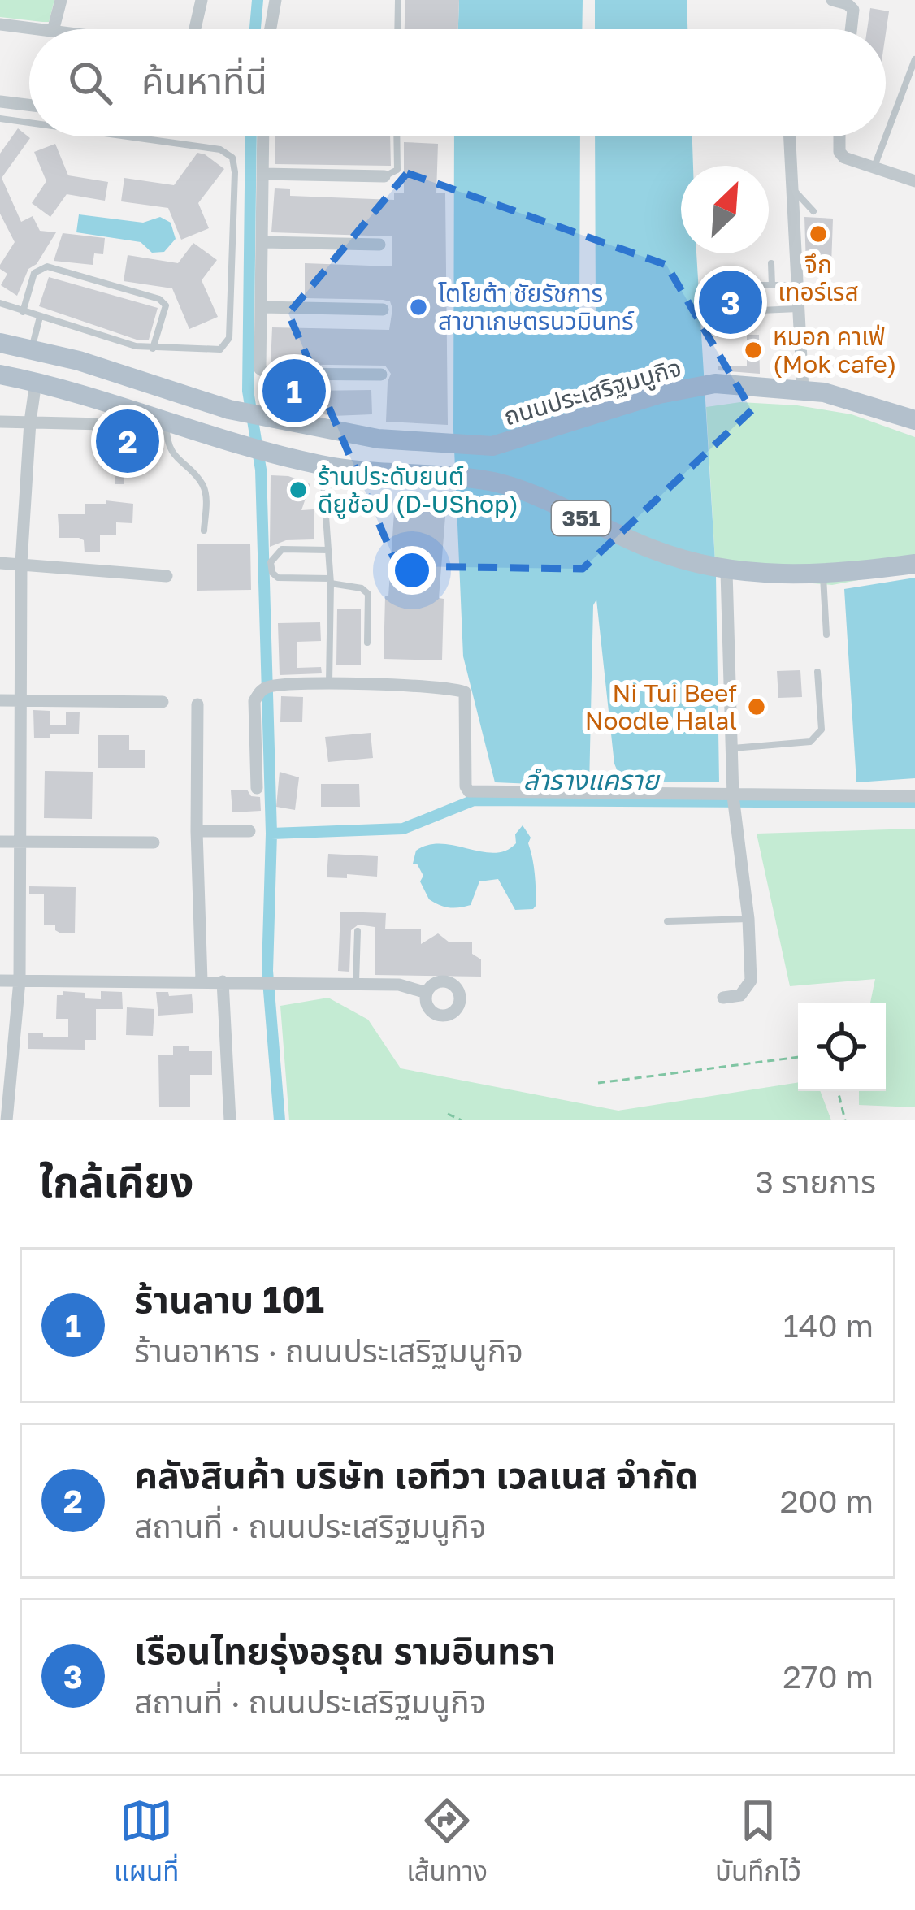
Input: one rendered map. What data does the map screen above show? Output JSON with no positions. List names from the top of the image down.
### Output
{
  "streets": {
    "main road": ["ถนนประเสริฐมนูกิจ", "351"]
  },
  "water": ["ลำรางแคราย"],
  "places": [
    "จึก เทอร์เรส",
    "โตโยต้า ชัยรัชการ สาขาเกษตรนวมินทร์",
    "หมอก คาเฟ่ (Mok cafe)",
    "ร้านประดับยนต์ ดียูช้อป (D-UShop)",
    "Ni Tui Beef Noodle Halal"
  ],
  "north": "top right",
  "page": {
    "search": "ค้นหาที่นี่",
    "pins": ["3", "1", "2"],
    "heading": ["ใกล้เคียง", "3 รายการ"],
    "list": [
      {
        "mark": "1",
        "name": "ร้านลาบ 101",
        "note": "ร้านอาหาร · ถนนประเสริฐมนูกิจ",
        "value": "140 m"
      },
      {
        "mark": "2",
        "name": "คลังสินค้า บริษัท เอทีวา เวลเนส จำกัด",
        "note": "สถานที่ · ถนนประเสริฐมนูกิจ",
        "value": "200 m"
      },
      {
        "mark": "3",
        "name": "เรือนไทยรุ่งอรุณ รามอินทรา",
        "note": "สถานที่ · ถนนประเสริฐมนูกิจ",
        "value": "270 m"
      }
    ],
    "nav": ["แผนที่", "เส้นทาง", "บันทึกไว้"]
  }
}
